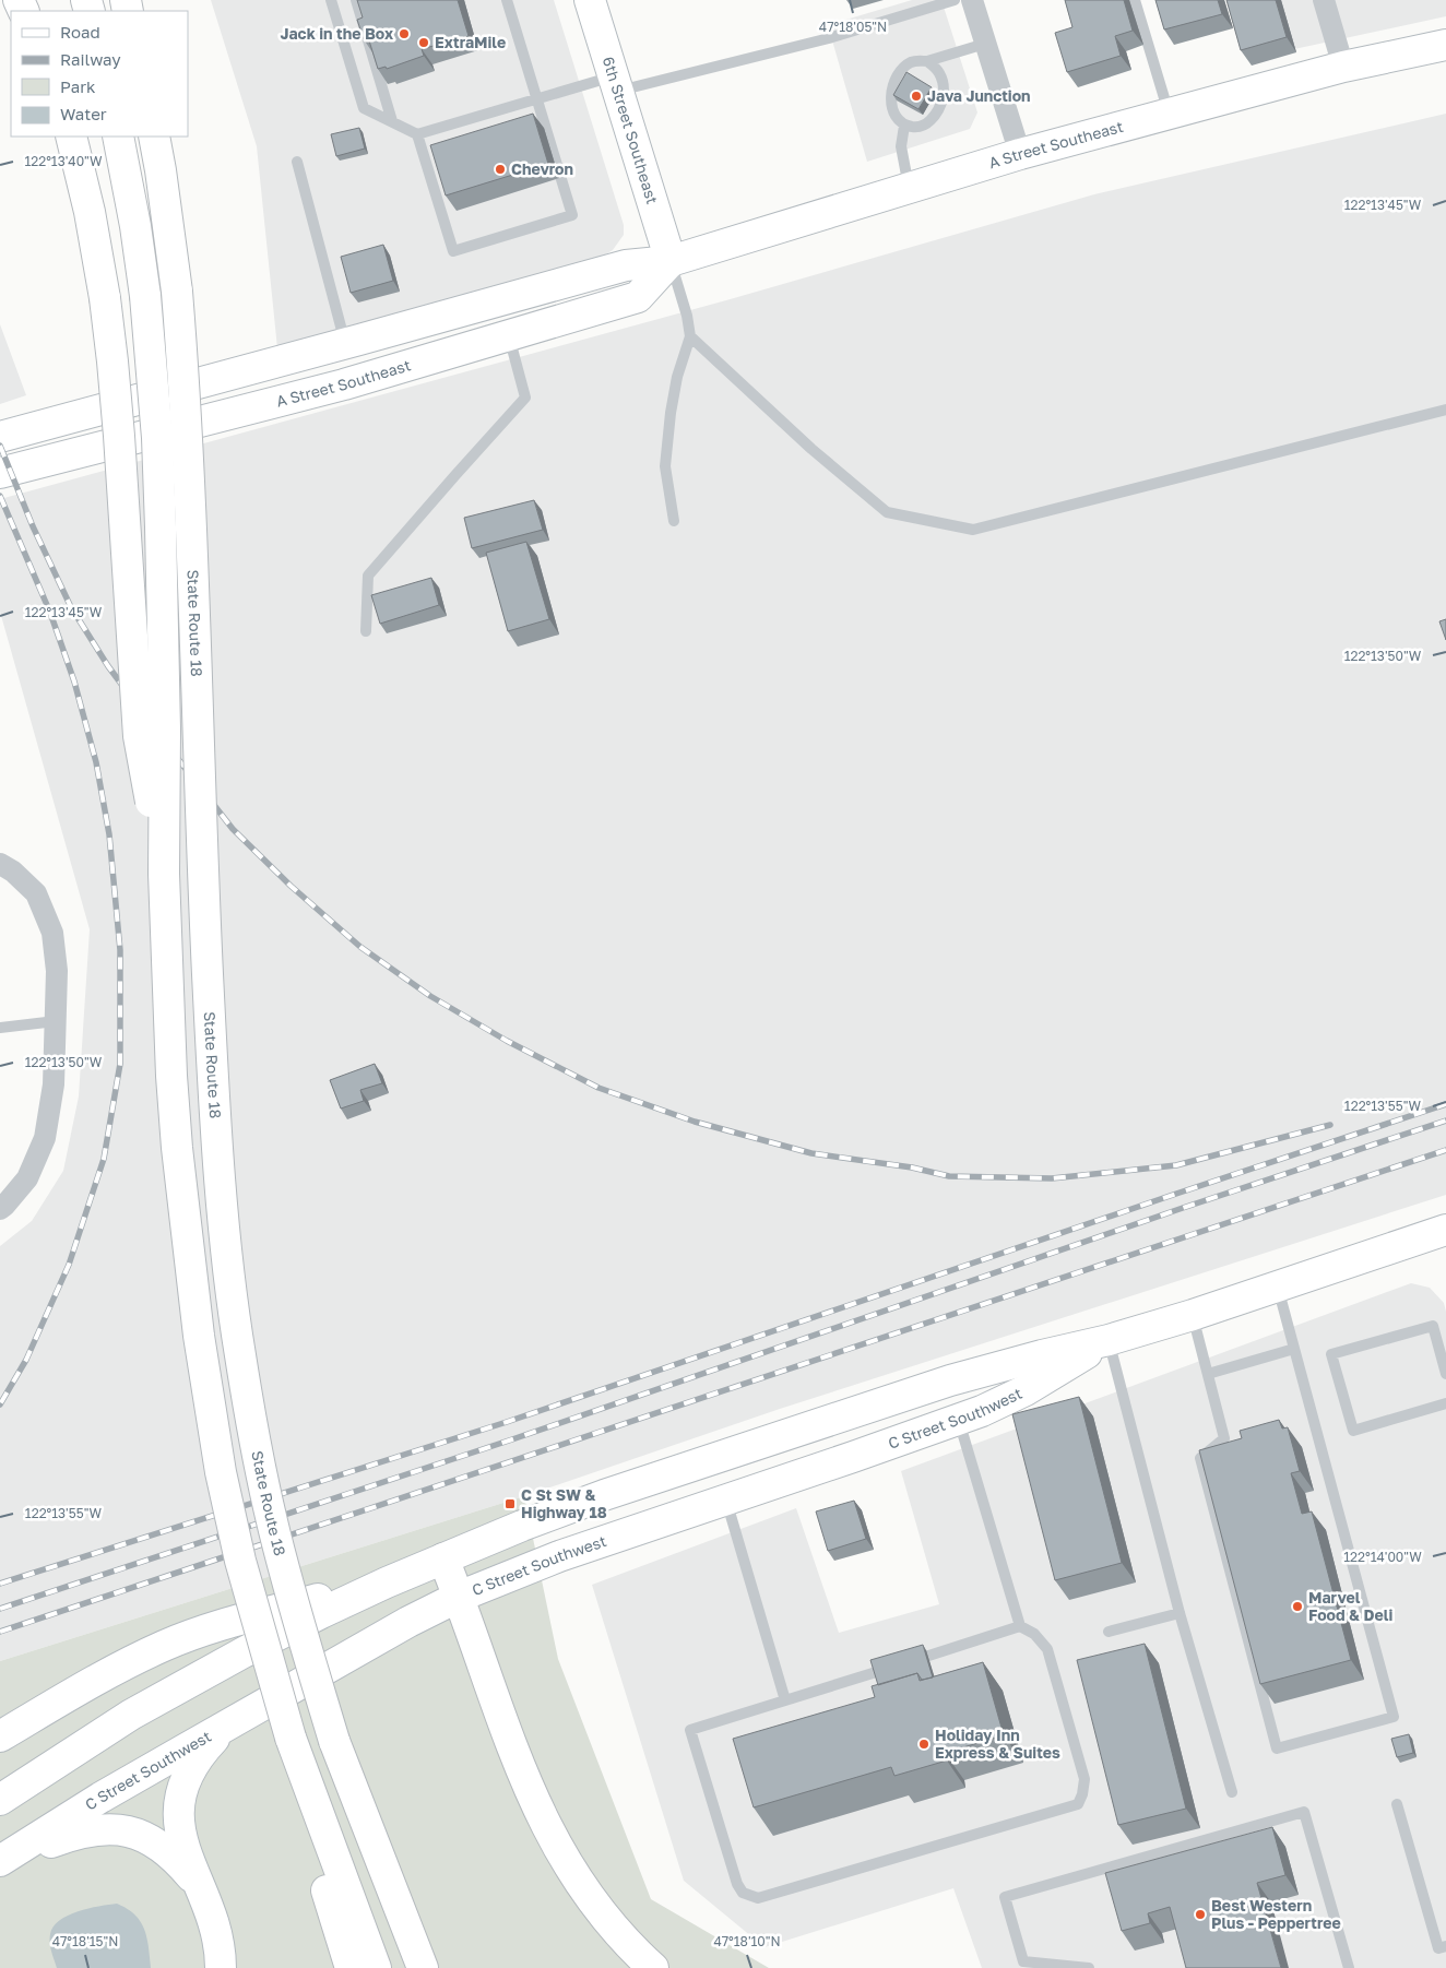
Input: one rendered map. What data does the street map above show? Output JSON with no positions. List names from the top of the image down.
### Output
{
  "streets": {
    "main road": [
      "6th Street Southeast",
      "A Street Southeast",
      "State Route 18",
      "C Street Southwest"
    ]
  },
  "crossings": [
    ["6th Street Southeast", "A Street Southeast"]
  ],
  "places": {
    "other": [
      "Jack in the Box",
      "ExtraMile",
      "Java Junction",
      "Chevron",
      "Marvel Food & Deli",
      "Holiday Inn Express & Suites",
      "Best Western Plus - Peppertree"
    ],
    "transit": ["C St SW & Highway 18"]
  },
  "legend": [
    "Road",
    "Railway",
    "Park",
    "Water"
  ],
  "coordinates": [
    "47°18'05\"N",
    "122°13'40\"W",
    "122°13'45\"W",
    "122°13'50\"W",
    "122°13'55\"W",
    "122°14'00\"W",
    "47°18'15\"N",
    "47°18'10\"N"
  ]
}
